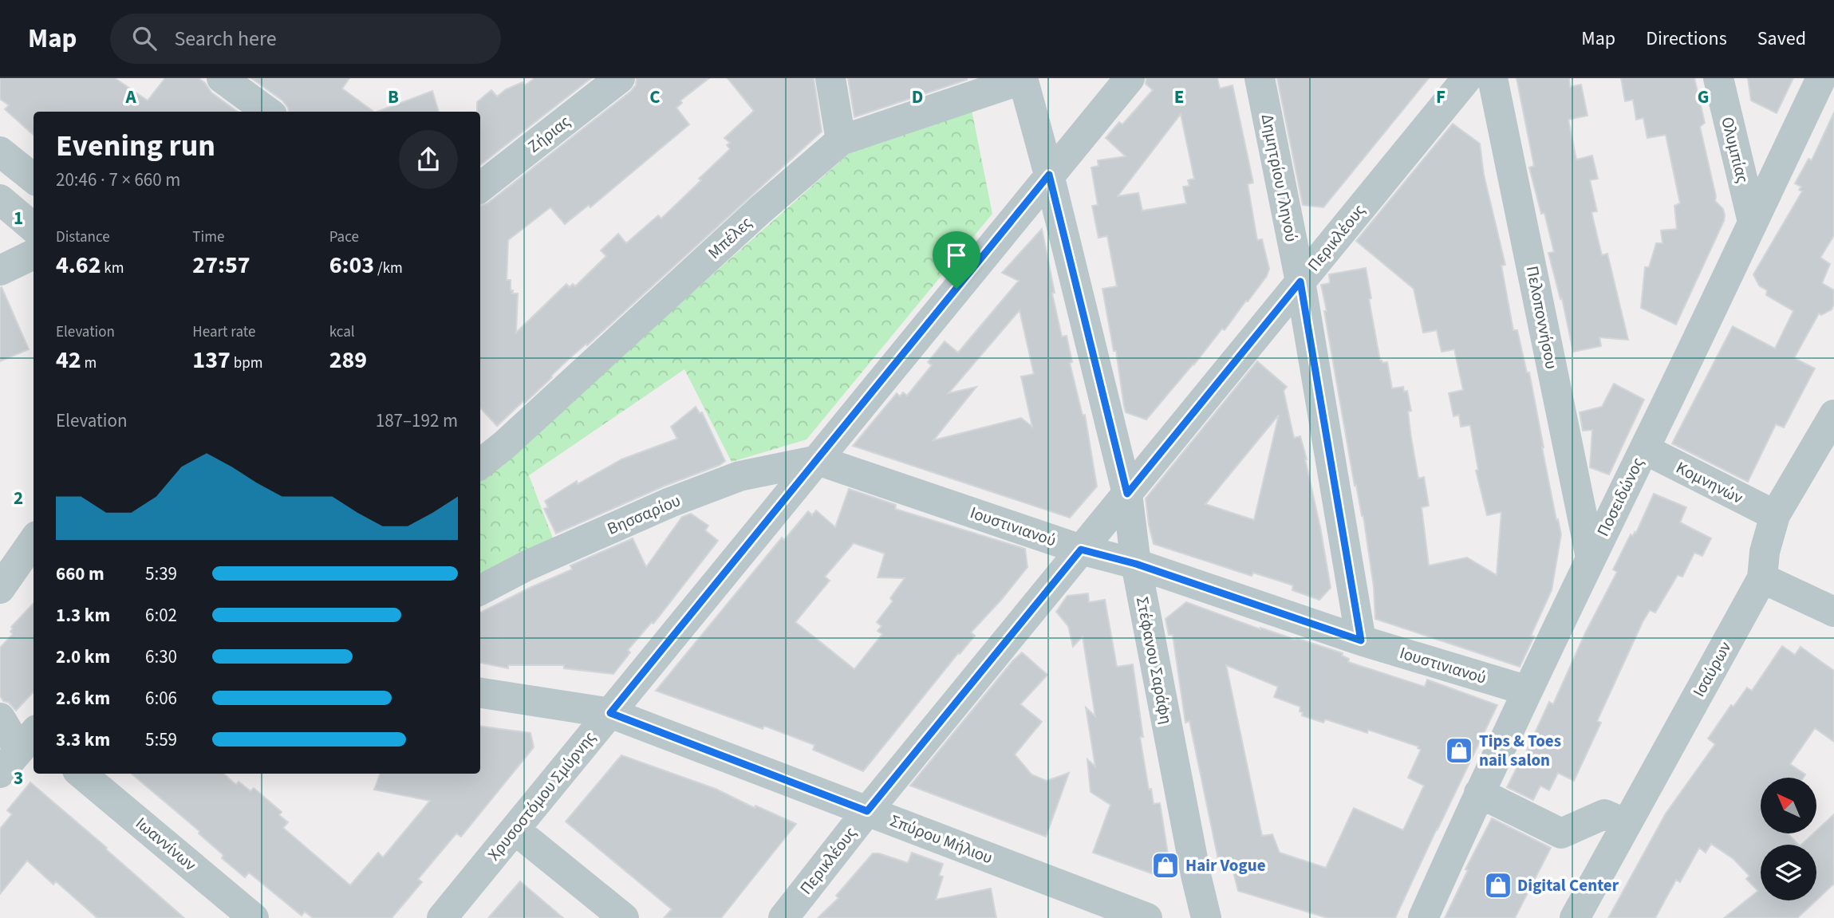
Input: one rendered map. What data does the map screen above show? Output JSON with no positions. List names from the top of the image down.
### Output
{
  "streets": {
    "street": [
      "Ζήριας",
      "Ολυμπίας",
      "Δημητρίου Γληνού",
      "Μπέλες",
      "Περικλέους",
      "Πελοποννήσου",
      "Κομνηνών",
      "Ποσειδώνος",
      "Βησσαρίου",
      "Ιουστινιανού",
      "Στέφανου Σαράφη",
      "Ισαύρων",
      "Χρυσοστόμου Σμύρνης",
      "Σπύρου Μήλιου",
      "Ιωαννίνων"
    ]
  },
  "crossings": [
    ["Ολυμπίας", "Ποσειδώνος"],
    ["Δημητρίου Γληνού", "Περικλέους"],
    ["Δημητρίου Γληνού", "Ιουστινιανού"],
    ["Μπέλες", "Στέφανου Σαράφη"],
    ["Περικλέους", "Ιουστινιανού"],
    ["Περικλέους", "Στέφανου Σαράφη"],
    ["Περικλέους", "Σπύρου Μήλιου"],
    ["Πελοποννήσου", "Ποσειδώνος"],
    ["Κομνηνών", "Ποσειδώνος"],
    ["Κομνηνών", "Ισαύρων"],
    ["Ποσειδώνος", "Ιουστινιανού"],
    ["Βησσαρίου", "Ιουστινιανού"],
    ["Βησσαρίου", "Χρυσοστόμου Σμύρνης"],
    ["Ιουστινιανού", "Στέφανου Σαράφη"],
    ["Ιουστινιανού", "Χρυσοστόμου Σμύρνης"],
    ["Στέφανου Σαράφη", "Χρυσοστόμου Σμύρνης"],
    ["Χρυσοστόμου Σμύρνης", "Σπύρου Μήλιου"]
  ],
  "places": {
    "shop": ["Tips & Toes nail salon", "Hair Vogue", "Digital Center"]
  },
  "north": "top left",
  "page": {
    "header": "Map",
    "search": "Search here",
    "nav": ["Map", "Directions", "Saved"],
    "heading": ["Evening run", "20:46 · 7 × 660 m"],
    "stats": [
      ["Distance", "4.62 km"],
      ["Time", "27:57"],
      ["Pace", "6:03 /km"],
      ["Elevation", "42 m"],
      ["Heart rate", "137 bpm"],
      ["kcal", "289"]
    ],
    "chart": ["Elevation", "187–192 m"],
    "list": [
      {
        "name": "660 m",
        "note": "5:39"
      },
      {
        "name": "1.3 km",
        "note": "6:02"
      },
      {
        "name": "2.0 km",
        "note": "6:30"
      },
      {
        "name": "2.6 km",
        "note": "6:06"
      },
      {
        "name": "3.3 km",
        "note": "5:59"
      }
    ]
  },
  "grid": {
    "columns": [
      "A",
      "B",
      "C",
      "D",
      "E",
      "F",
      "G"
    ],
    "rows": ["1", "2", "3"]
  }
}
